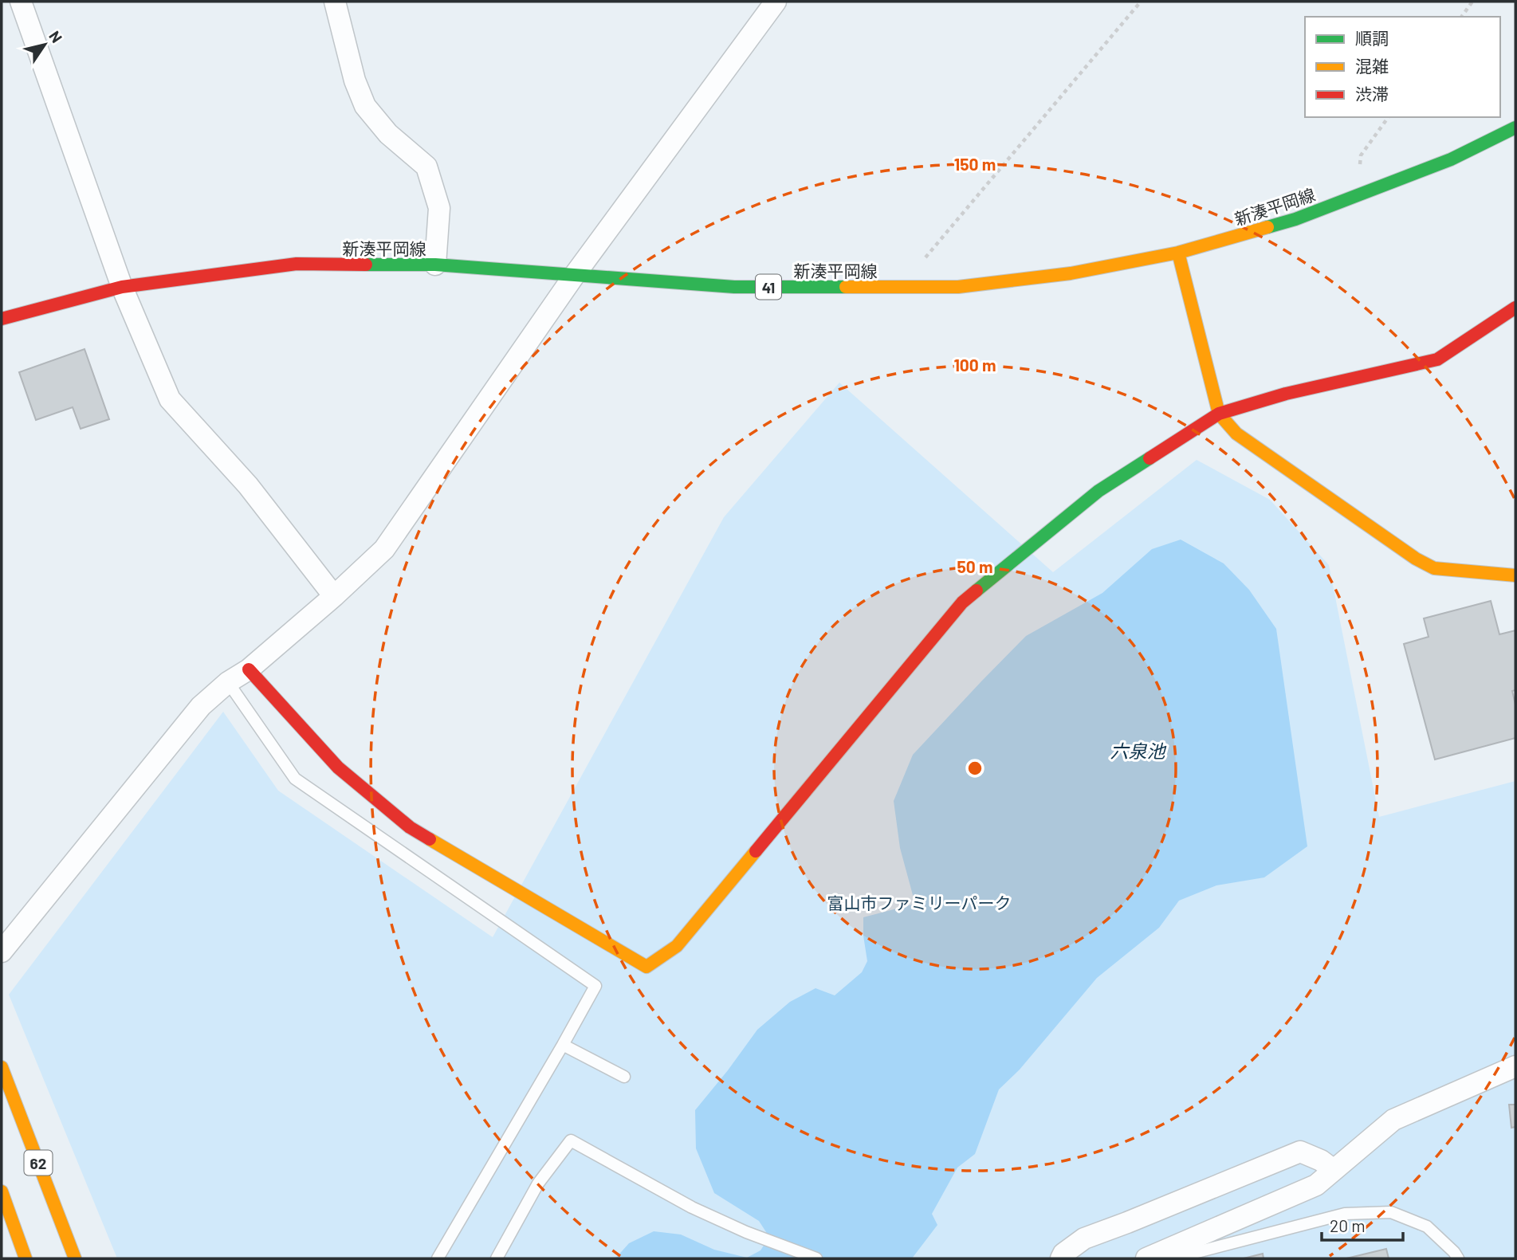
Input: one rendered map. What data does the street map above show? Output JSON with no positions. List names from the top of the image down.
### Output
{
  "streets": {
    "street": ["新湊平岡線", "41", "62"]
  },
  "water": ["六泉池"],
  "parks": ["富山市ファミリーパーク"],
  "legend": ["順調", "混雑", "渋滞"],
  "scale_bar": "20 m",
  "north": "top right",
  "rings": ["150 m", "100 m", "50 m"]
}
